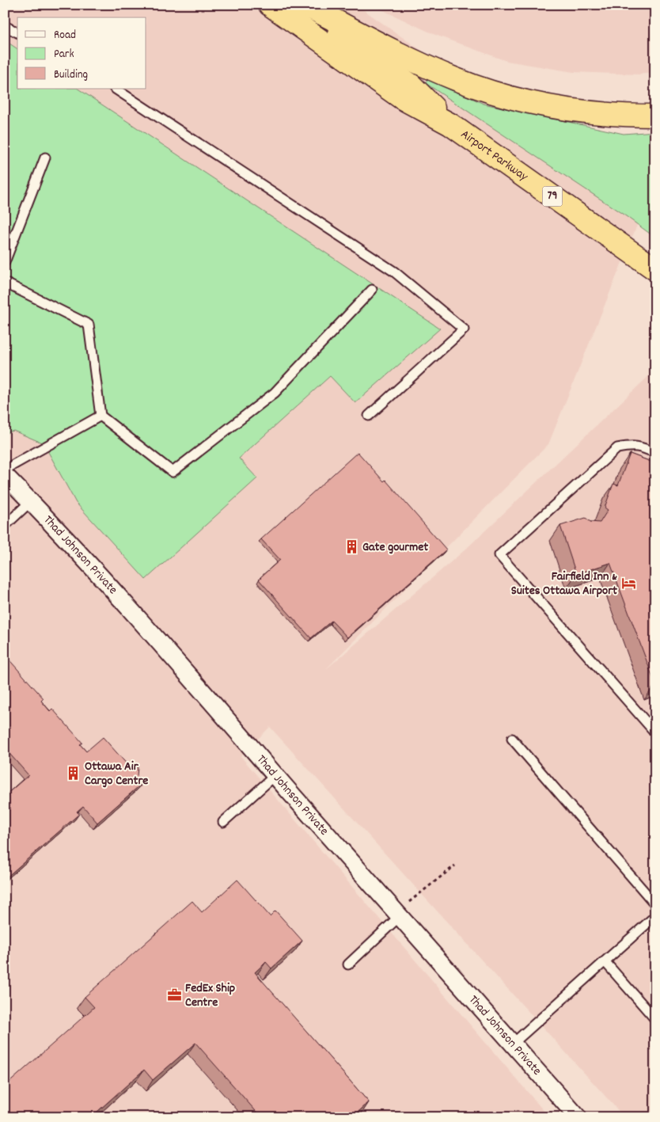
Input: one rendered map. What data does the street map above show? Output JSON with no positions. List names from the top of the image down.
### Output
{
  "streets": {
    "highway": ["Airport Parkway", "79"],
    "street": ["Thad Johnson Private"]
  },
  "places": {
    "building": ["Gate gourmet", "Ottawa Air Cargo Centre"],
    "hotel": ["Fairfield Inn & Suites Ottawa Airport"],
    "office": ["FedEx Ship Centre"]
  },
  "legend": ["Road", "Park", "Building"]
}
